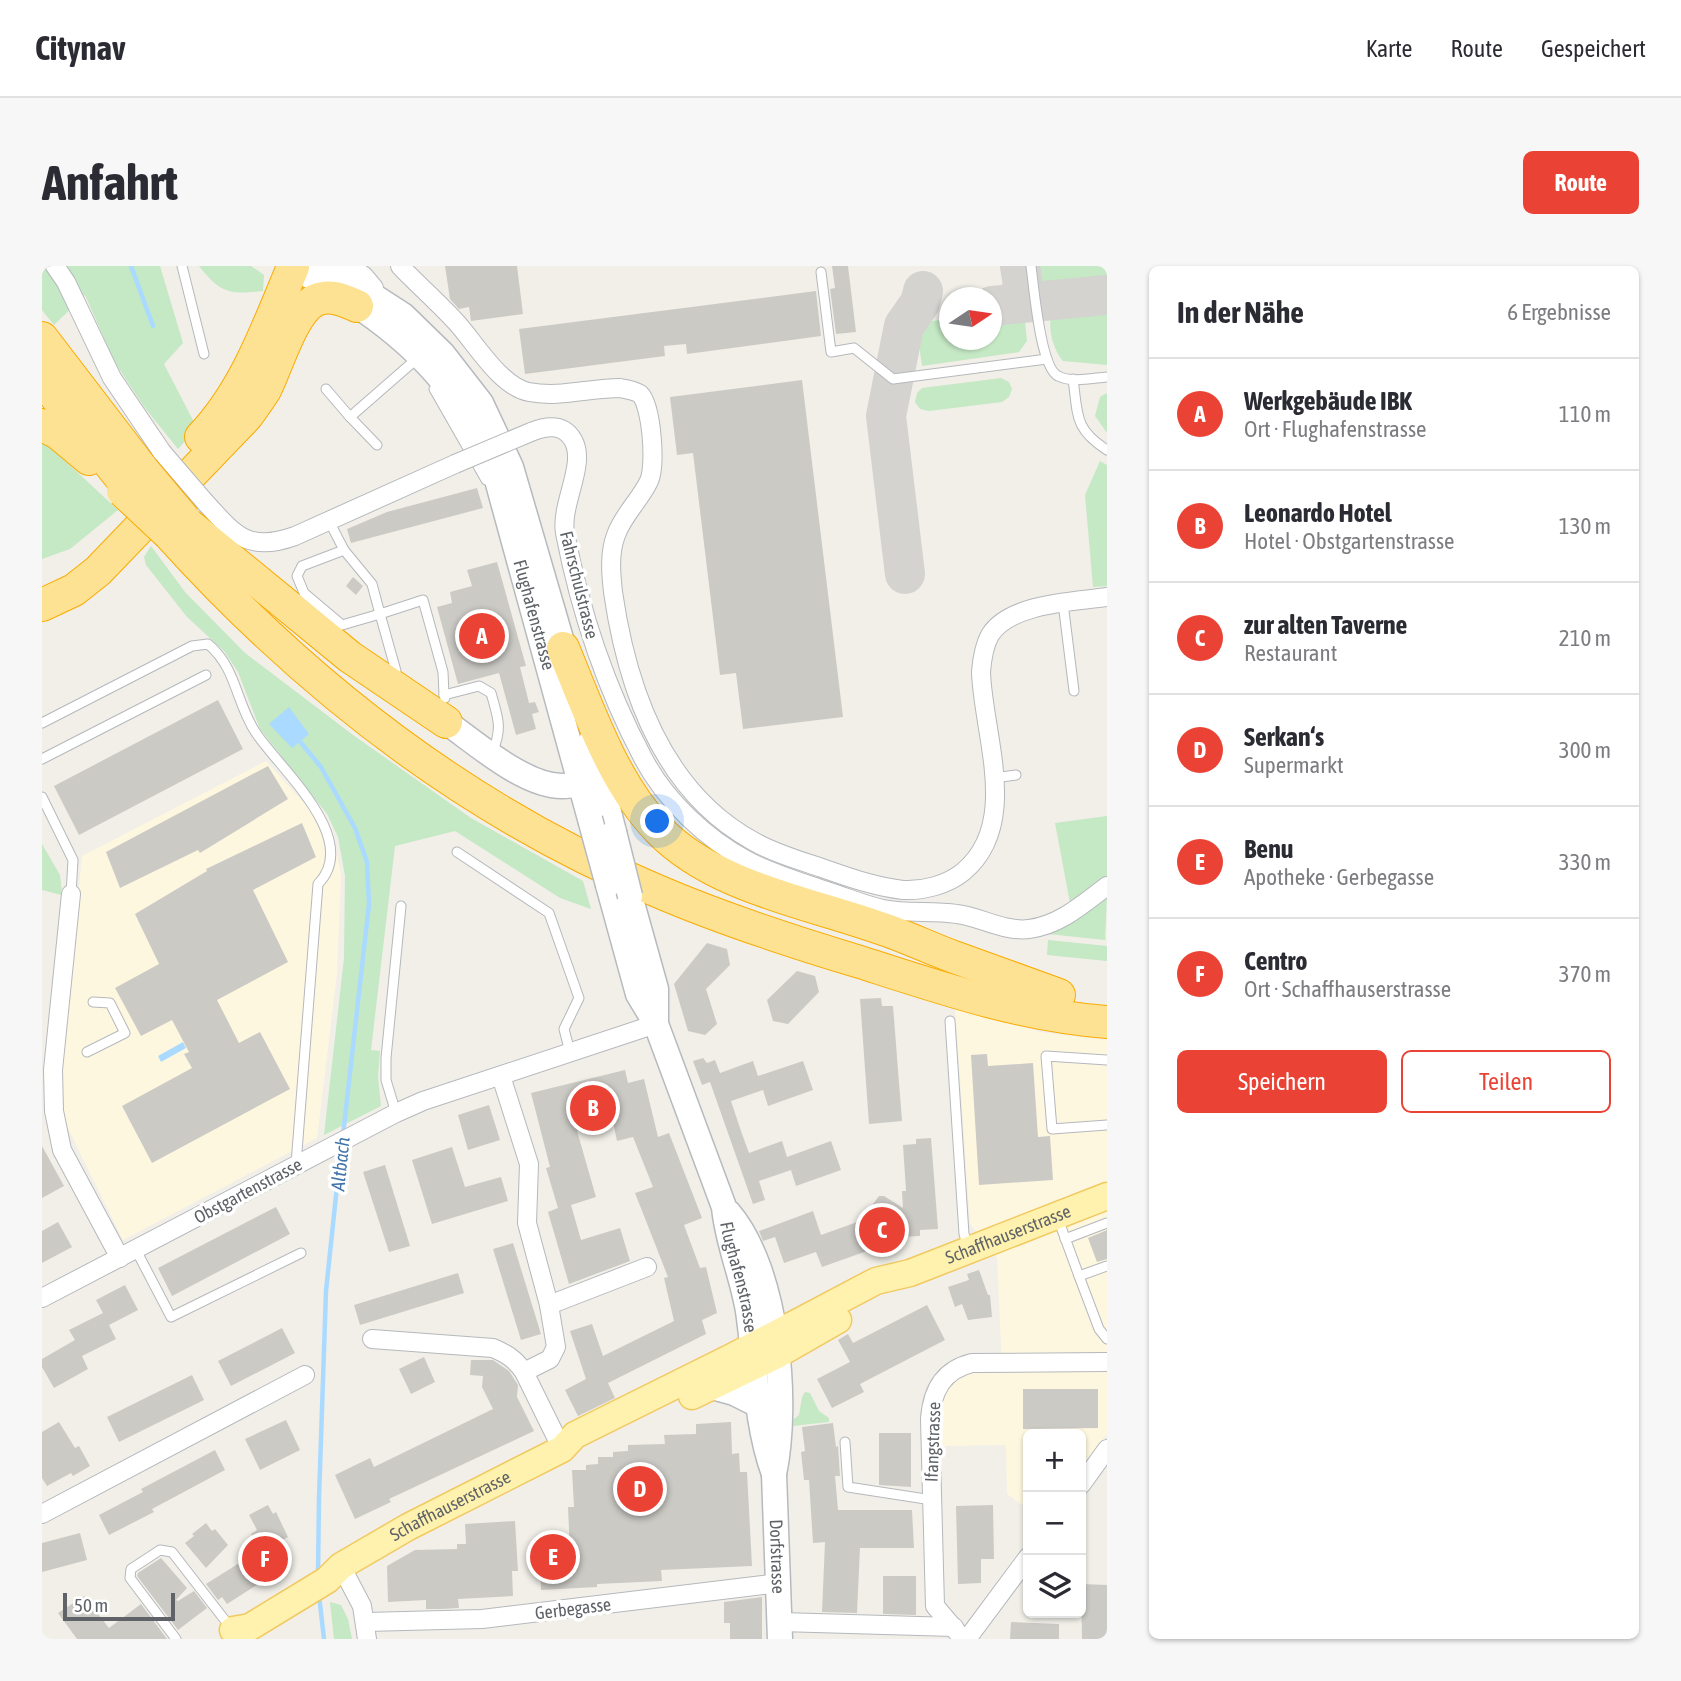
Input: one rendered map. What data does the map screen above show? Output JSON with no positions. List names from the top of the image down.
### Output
{
  "streets": {
    "main road": ["Flughafenstrasse", "Schaffhauserstrasse", "Dorfstrasse"],
    "street": [
      "Fahrschulstrasse",
      "Obstgartenstrasse",
      "Ifangstrasse",
      "Gerbegasse"
    ]
  },
  "crossings": [
    ["Flughafenstrasse", "Obstgartenstrasse"],
    ["Flughafenstrasse", "Schaffhauserstrasse"],
    ["Flughafenstrasse", "Dorfstrasse"],
    ["Schaffhauserstrasse", "Dorfstrasse"],
    ["Dorfstrasse", "Gerbegasse"]
  ],
  "water": ["Altbach"],
  "scale_bar": "50 m",
  "north": "right",
  "page": {
    "header": "Citynav",
    "nav": ["Karte", "Route", "Gespeichert"],
    "buttons": [
      "Route",
      ["Speichern", "Teilen"]
    ],
    "title": "Anfahrt",
    "heading": ["In der Nähe", "6 Ergebnisse"],
    "list": [
      {
        "mark": "A",
        "name": "Werkgebäude IBK",
        "note": "Ort · Flughafenstrasse",
        "value": "110 m"
      },
      {
        "mark": "B",
        "name": "Leonardo Hotel",
        "note": "Hotel · Obstgartenstrasse",
        "value": "130 m"
      },
      {
        "mark": "C",
        "name": "zur alten Taverne",
        "note": "Restaurant",
        "value": "210 m"
      },
      {
        "mark": "D",
        "name": "Serkan‘s",
        "note": "Supermarkt",
        "value": "300 m"
      },
      {
        "mark": "E",
        "name": "Benu",
        "note": "Apotheke · Gerbegasse",
        "value": "330 m"
      },
      {
        "mark": "F",
        "name": "Centro",
        "note": "Ort · Schaffhauserstrasse",
        "value": "370 m"
      }
    ],
    "pins": [
      "A",
      "B",
      "C",
      "D",
      "E",
      "F"
    ],
    "map_buttons": ["+", "−"],
    "scale": "50 m"
  }
}
